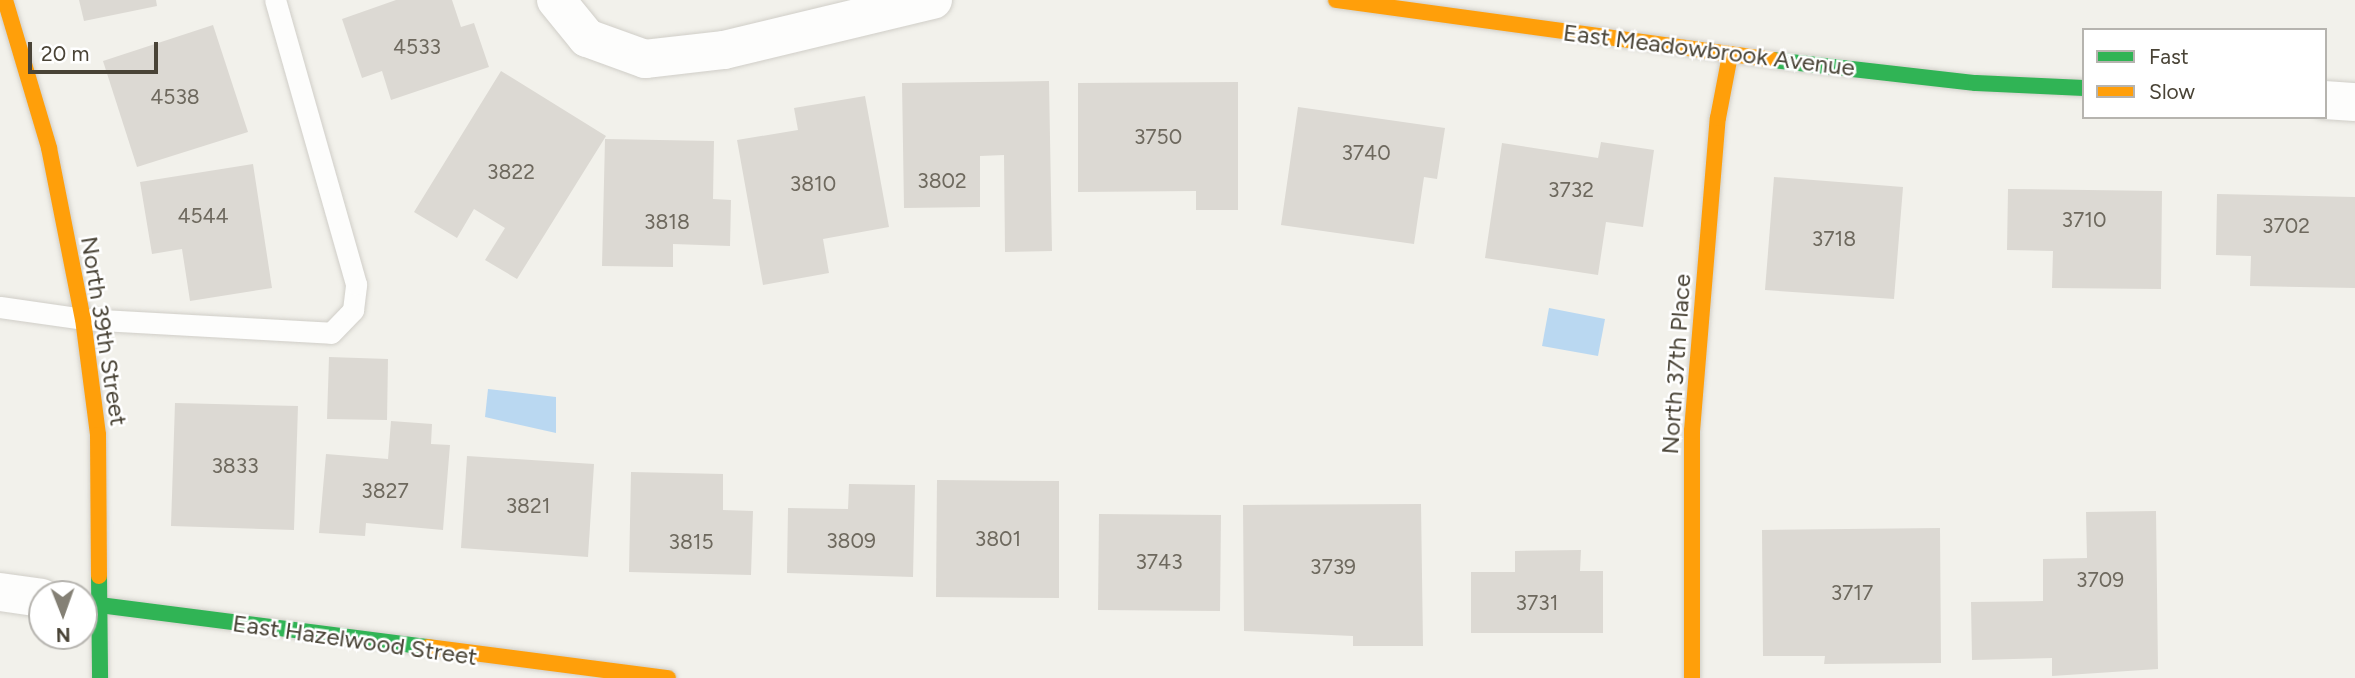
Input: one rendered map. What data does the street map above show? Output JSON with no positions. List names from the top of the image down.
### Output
{
  "streets": {
    "street": [
      "East Meadowbrook Avenue",
      "North 39th Street",
      "North 37th Place",
      "East Hazelwood Street"
    ]
  },
  "crossings": [
    ["East Meadowbrook Avenue", "North 37th Place"]
  ],
  "house_numbers": [
    "4533",
    "4538",
    "3750",
    "3740",
    "3822",
    "3802",
    "3810",
    "3732",
    "4544",
    "3710",
    "3818",
    "3702",
    "3718",
    "3833",
    "3827",
    "3821",
    "3801",
    "3809",
    "3815",
    "3743",
    "3739",
    "3709",
    "3717",
    "3731"
  ],
  "legend": ["Fast", "Slow"],
  "scale_bar": "20 m",
  "north": "bottom"
}
